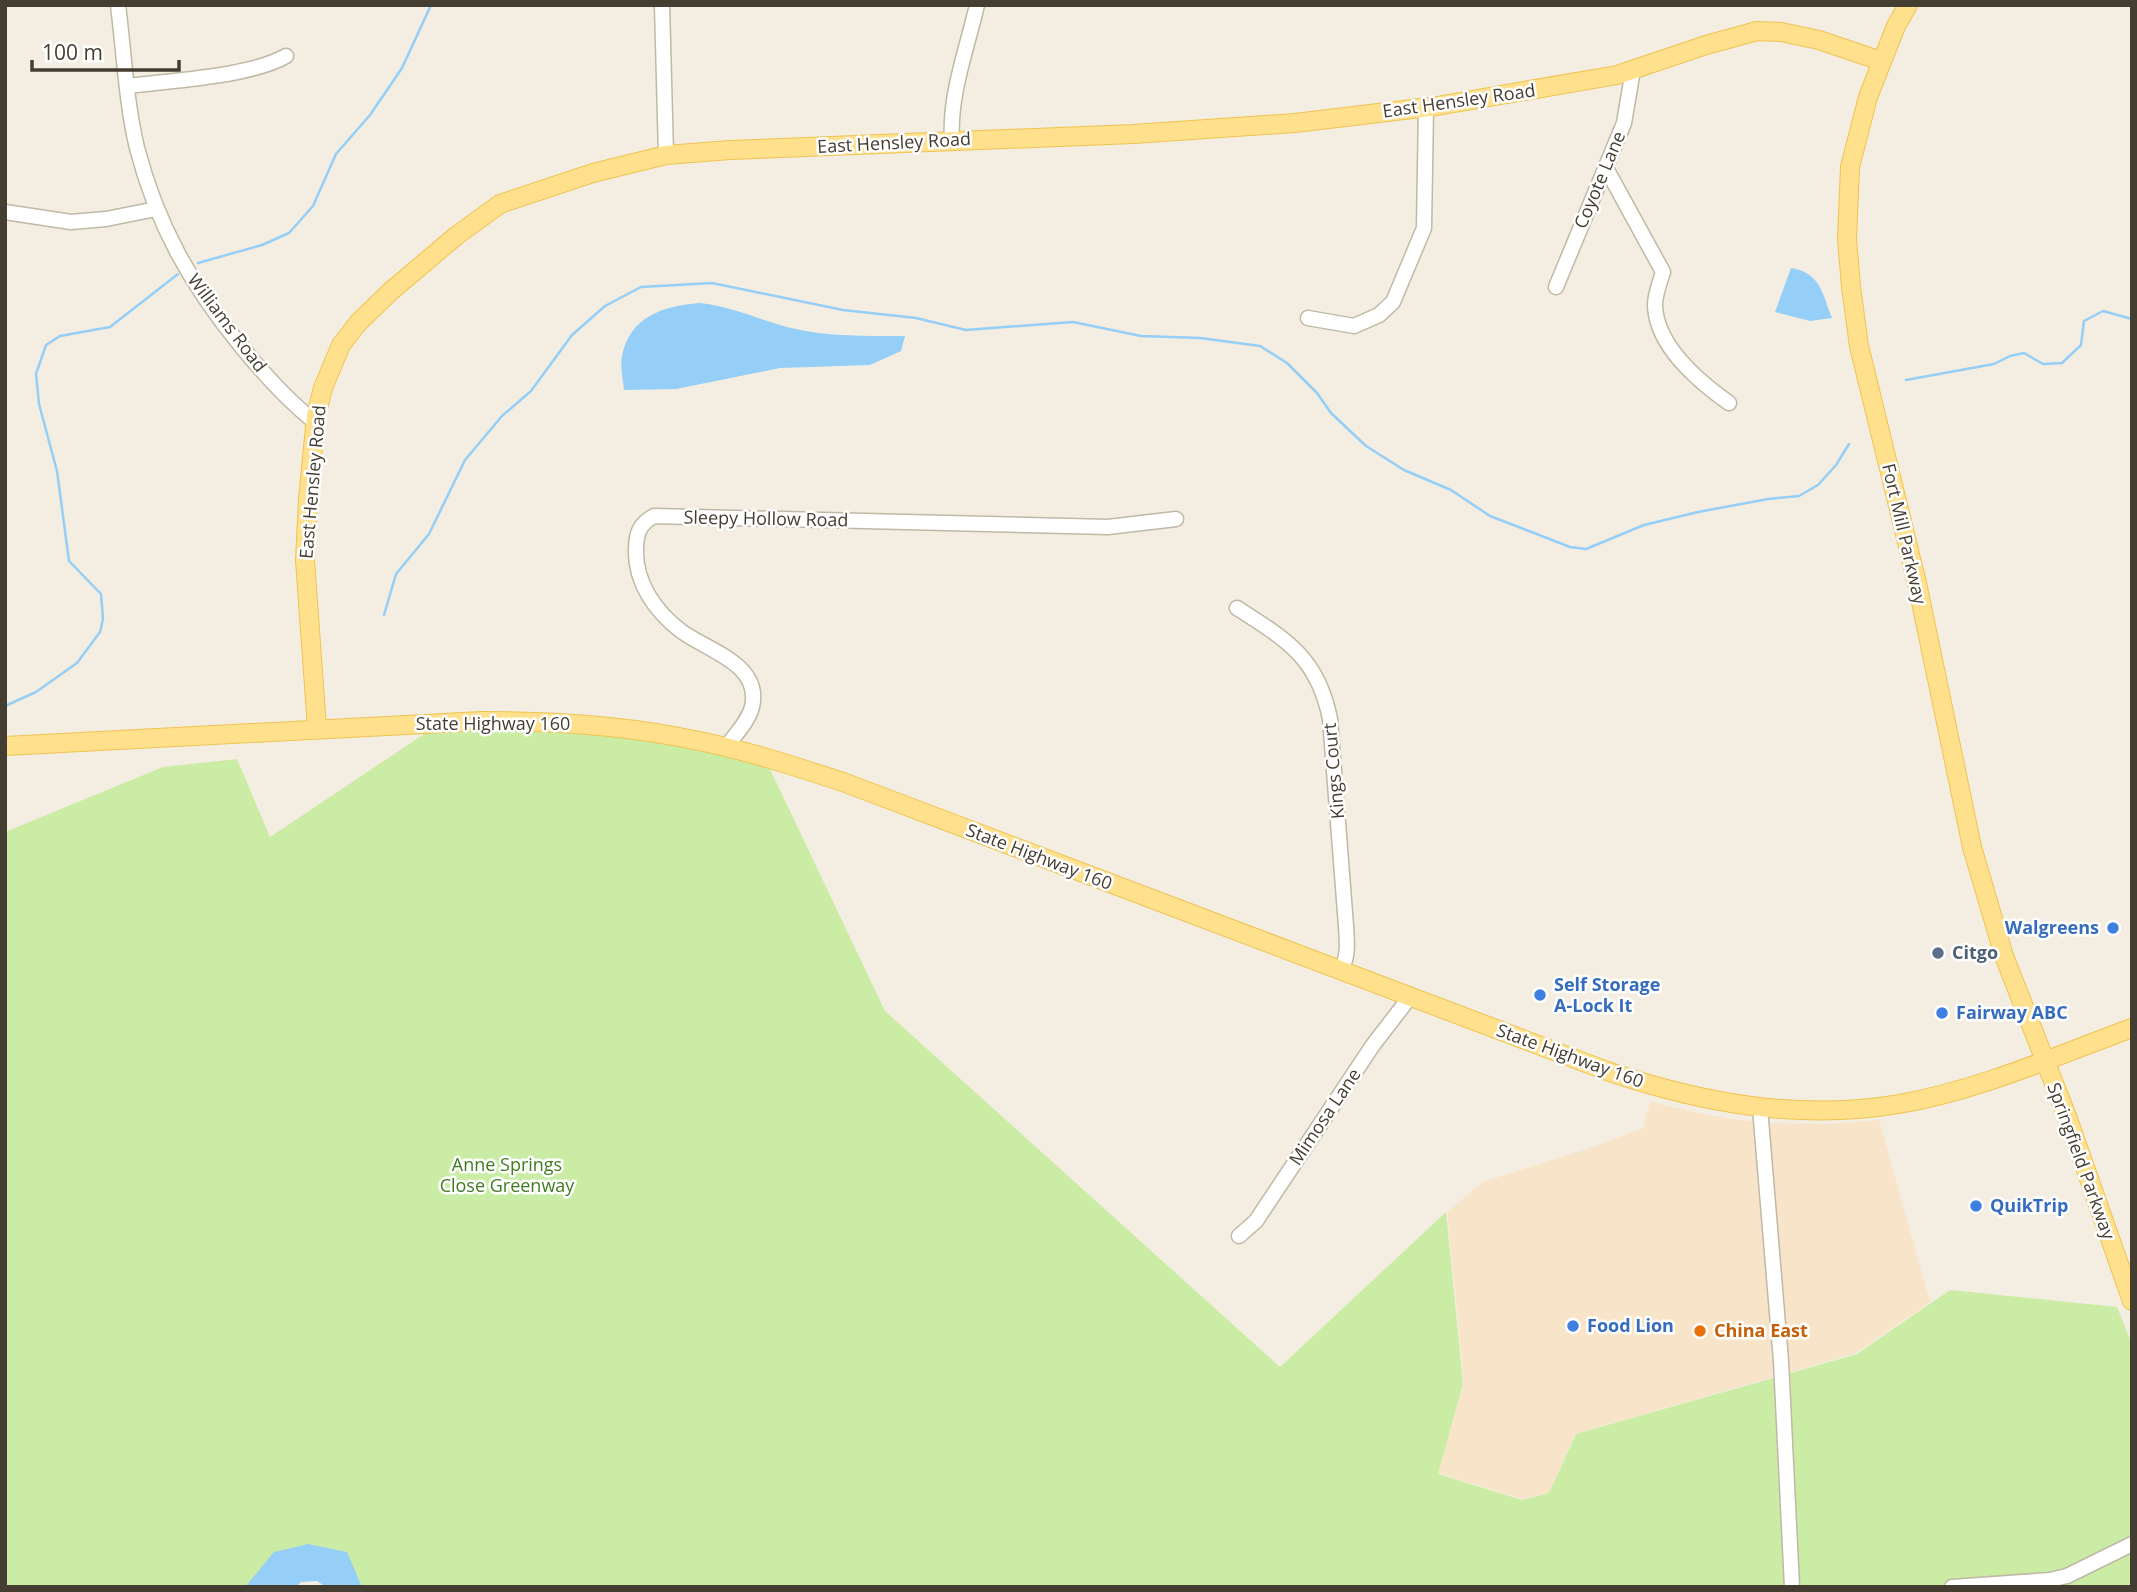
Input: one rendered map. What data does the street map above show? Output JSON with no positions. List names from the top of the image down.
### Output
{
  "streets": {
    "main road": [
      "East Hensley Road",
      "Fort Mill Parkway",
      "State Highway 160",
      "Springfield Parkway"
    ],
    "street": [
      "Coyote Lane",
      "Williams Road",
      "Sleepy Hollow Road",
      "Kings Court",
      "Mimosa Lane"
    ]
  },
  "crossings": [
    ["East Hensley Road", "Coyote Lane"],
    ["East Hensley Road", "Williams Road"],
    ["East Hensley Road", "Fort Mill Parkway"],
    ["East Hensley Road", "State Highway 160"],
    ["Sleepy Hollow Road", "State Highway 160"],
    ["Fort Mill Parkway", "State Highway 160"],
    ["Fort Mill Parkway", "Springfield Parkway"],
    ["State Highway 160", "Kings Court"],
    ["State Highway 160", "Mimosa Lane"],
    ["State Highway 160", "Springfield Parkway"]
  ],
  "parks": ["Anne Springs Close Greenway"],
  "places": [
    "Walgreens",
    "Citgo",
    "Self Storage A-Lock It",
    "Fairway ABC",
    "QuikTrip",
    "Food Lion",
    "China East"
  ],
  "scale_bar": "100 m"
}
